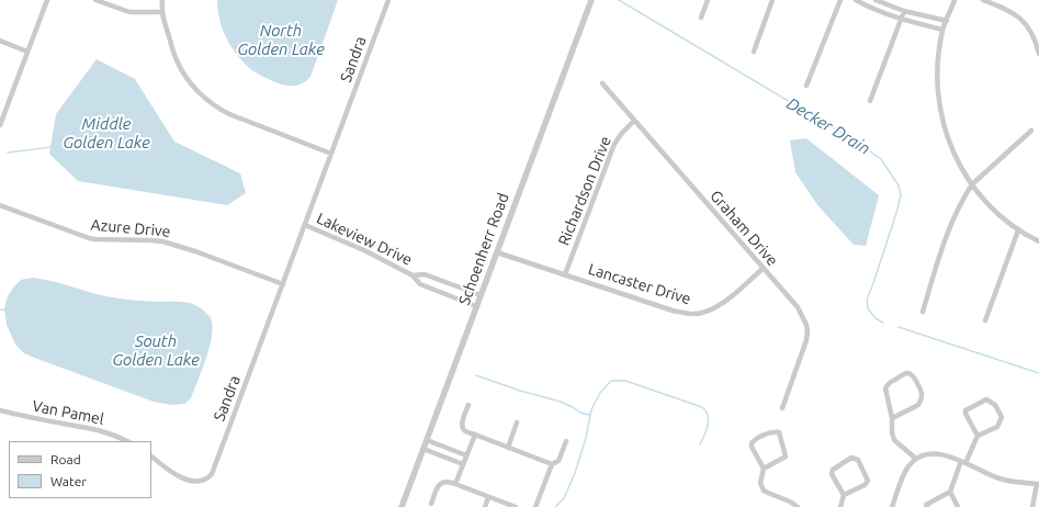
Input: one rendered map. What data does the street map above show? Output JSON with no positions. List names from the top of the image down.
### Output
{
  "streets": {
    "street": [
      "Sandra",
      "Richardson Drive",
      "Azure Drive",
      "Graham Drive",
      "Lakeview Drive",
      "Schoenherr Road",
      "Lancaster Drive",
      "Van Pamel"
    ]
  },
  "crossings": [
    ["Sandra", "Azure Drive"],
    ["Sandra", "Lakeview Drive"],
    ["Richardson Drive", "Graham Drive"],
    ["Richardson Drive", "Lancaster Drive"],
    ["Graham Drive", "Lancaster Drive"],
    ["Lakeview Drive", "Schoenherr Road"],
    ["Schoenherr Road", "Lancaster Drive"]
  ],
  "water": [
    "North Golden Lake",
    "Middle Golden Lake",
    "Decker Drain",
    "South Golden Lake"
  ],
  "legend": ["Road", "Water"]
}
